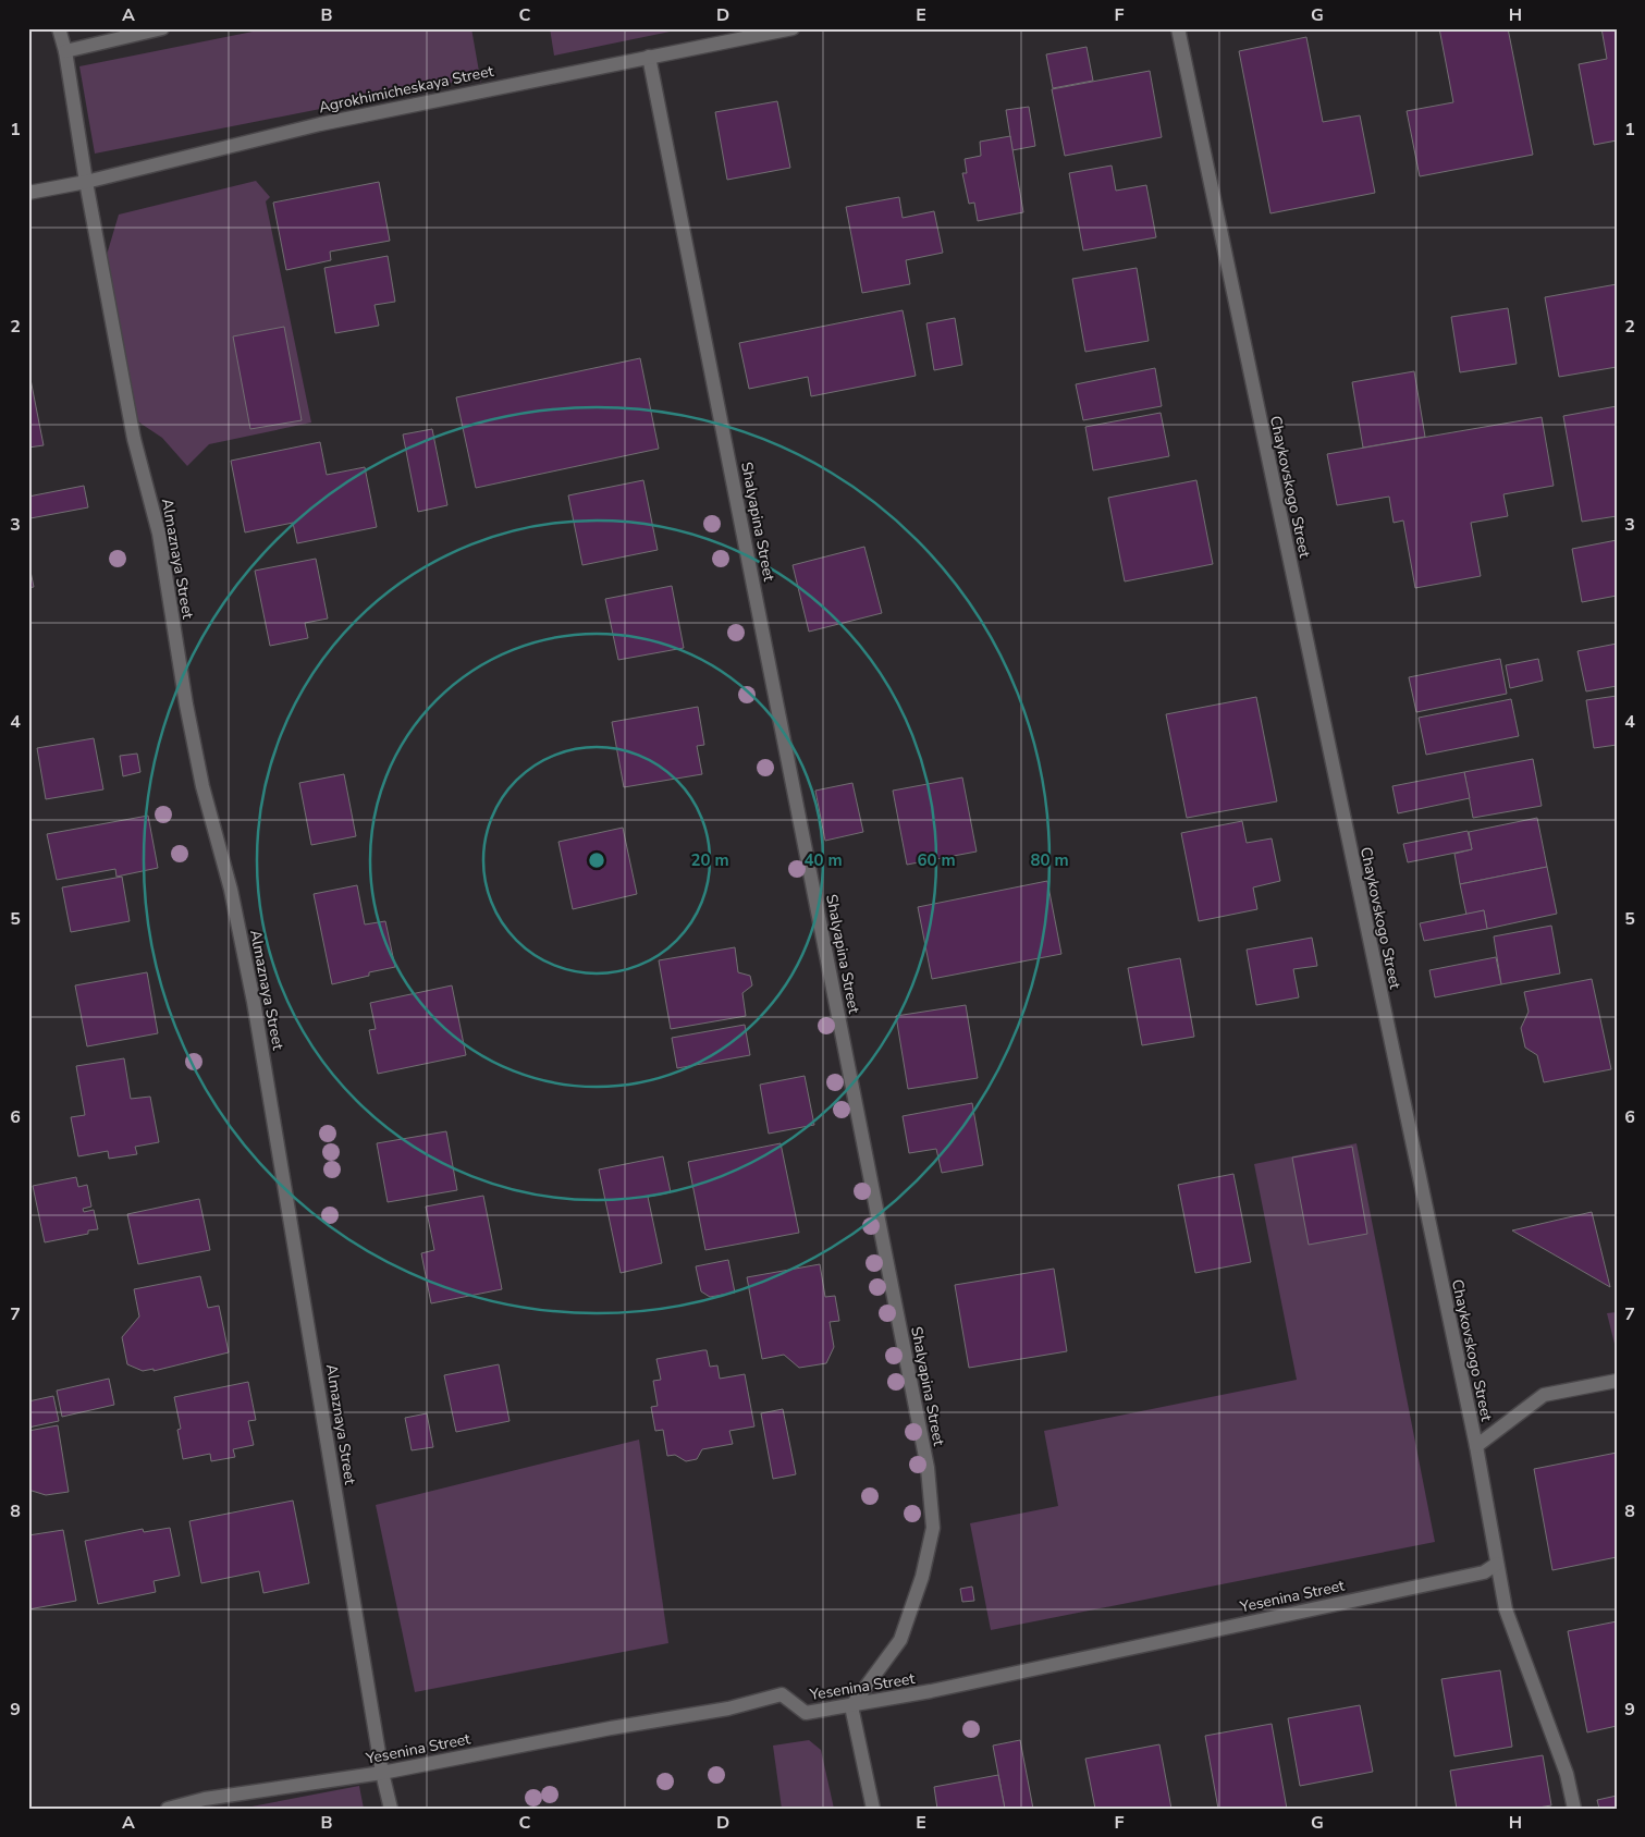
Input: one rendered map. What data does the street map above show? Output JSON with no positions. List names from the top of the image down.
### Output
{
  "streets": {
    "street": [
      "Agrokhimicheskaya Street",
      "Chaykovskogo Street",
      "Shalyapina Street",
      "Almaznaya Street",
      "Yesenina Street"
    ]
  },
  "crossings": [
    ["Agrokhimicheskaya Street", "Shalyapina Street"],
    ["Agrokhimicheskaya Street", "Almaznaya Street"],
    ["Chaykovskogo Street", "Yesenina Street"],
    ["Shalyapina Street", "Yesenina Street"],
    ["Almaznaya Street", "Yesenina Street"]
  ],
  "grid": {
    "columns": [
      "A",
      "B",
      "C",
      "D",
      "E",
      "F",
      "G",
      "H"
    ],
    "rows": [
      "1",
      "2",
      "3",
      "4",
      "5",
      "6",
      "7",
      "8",
      "9"
    ]
  },
  "rings": [
    "20 m",
    "40 m",
    "60 m",
    "80 m"
  ]
}
